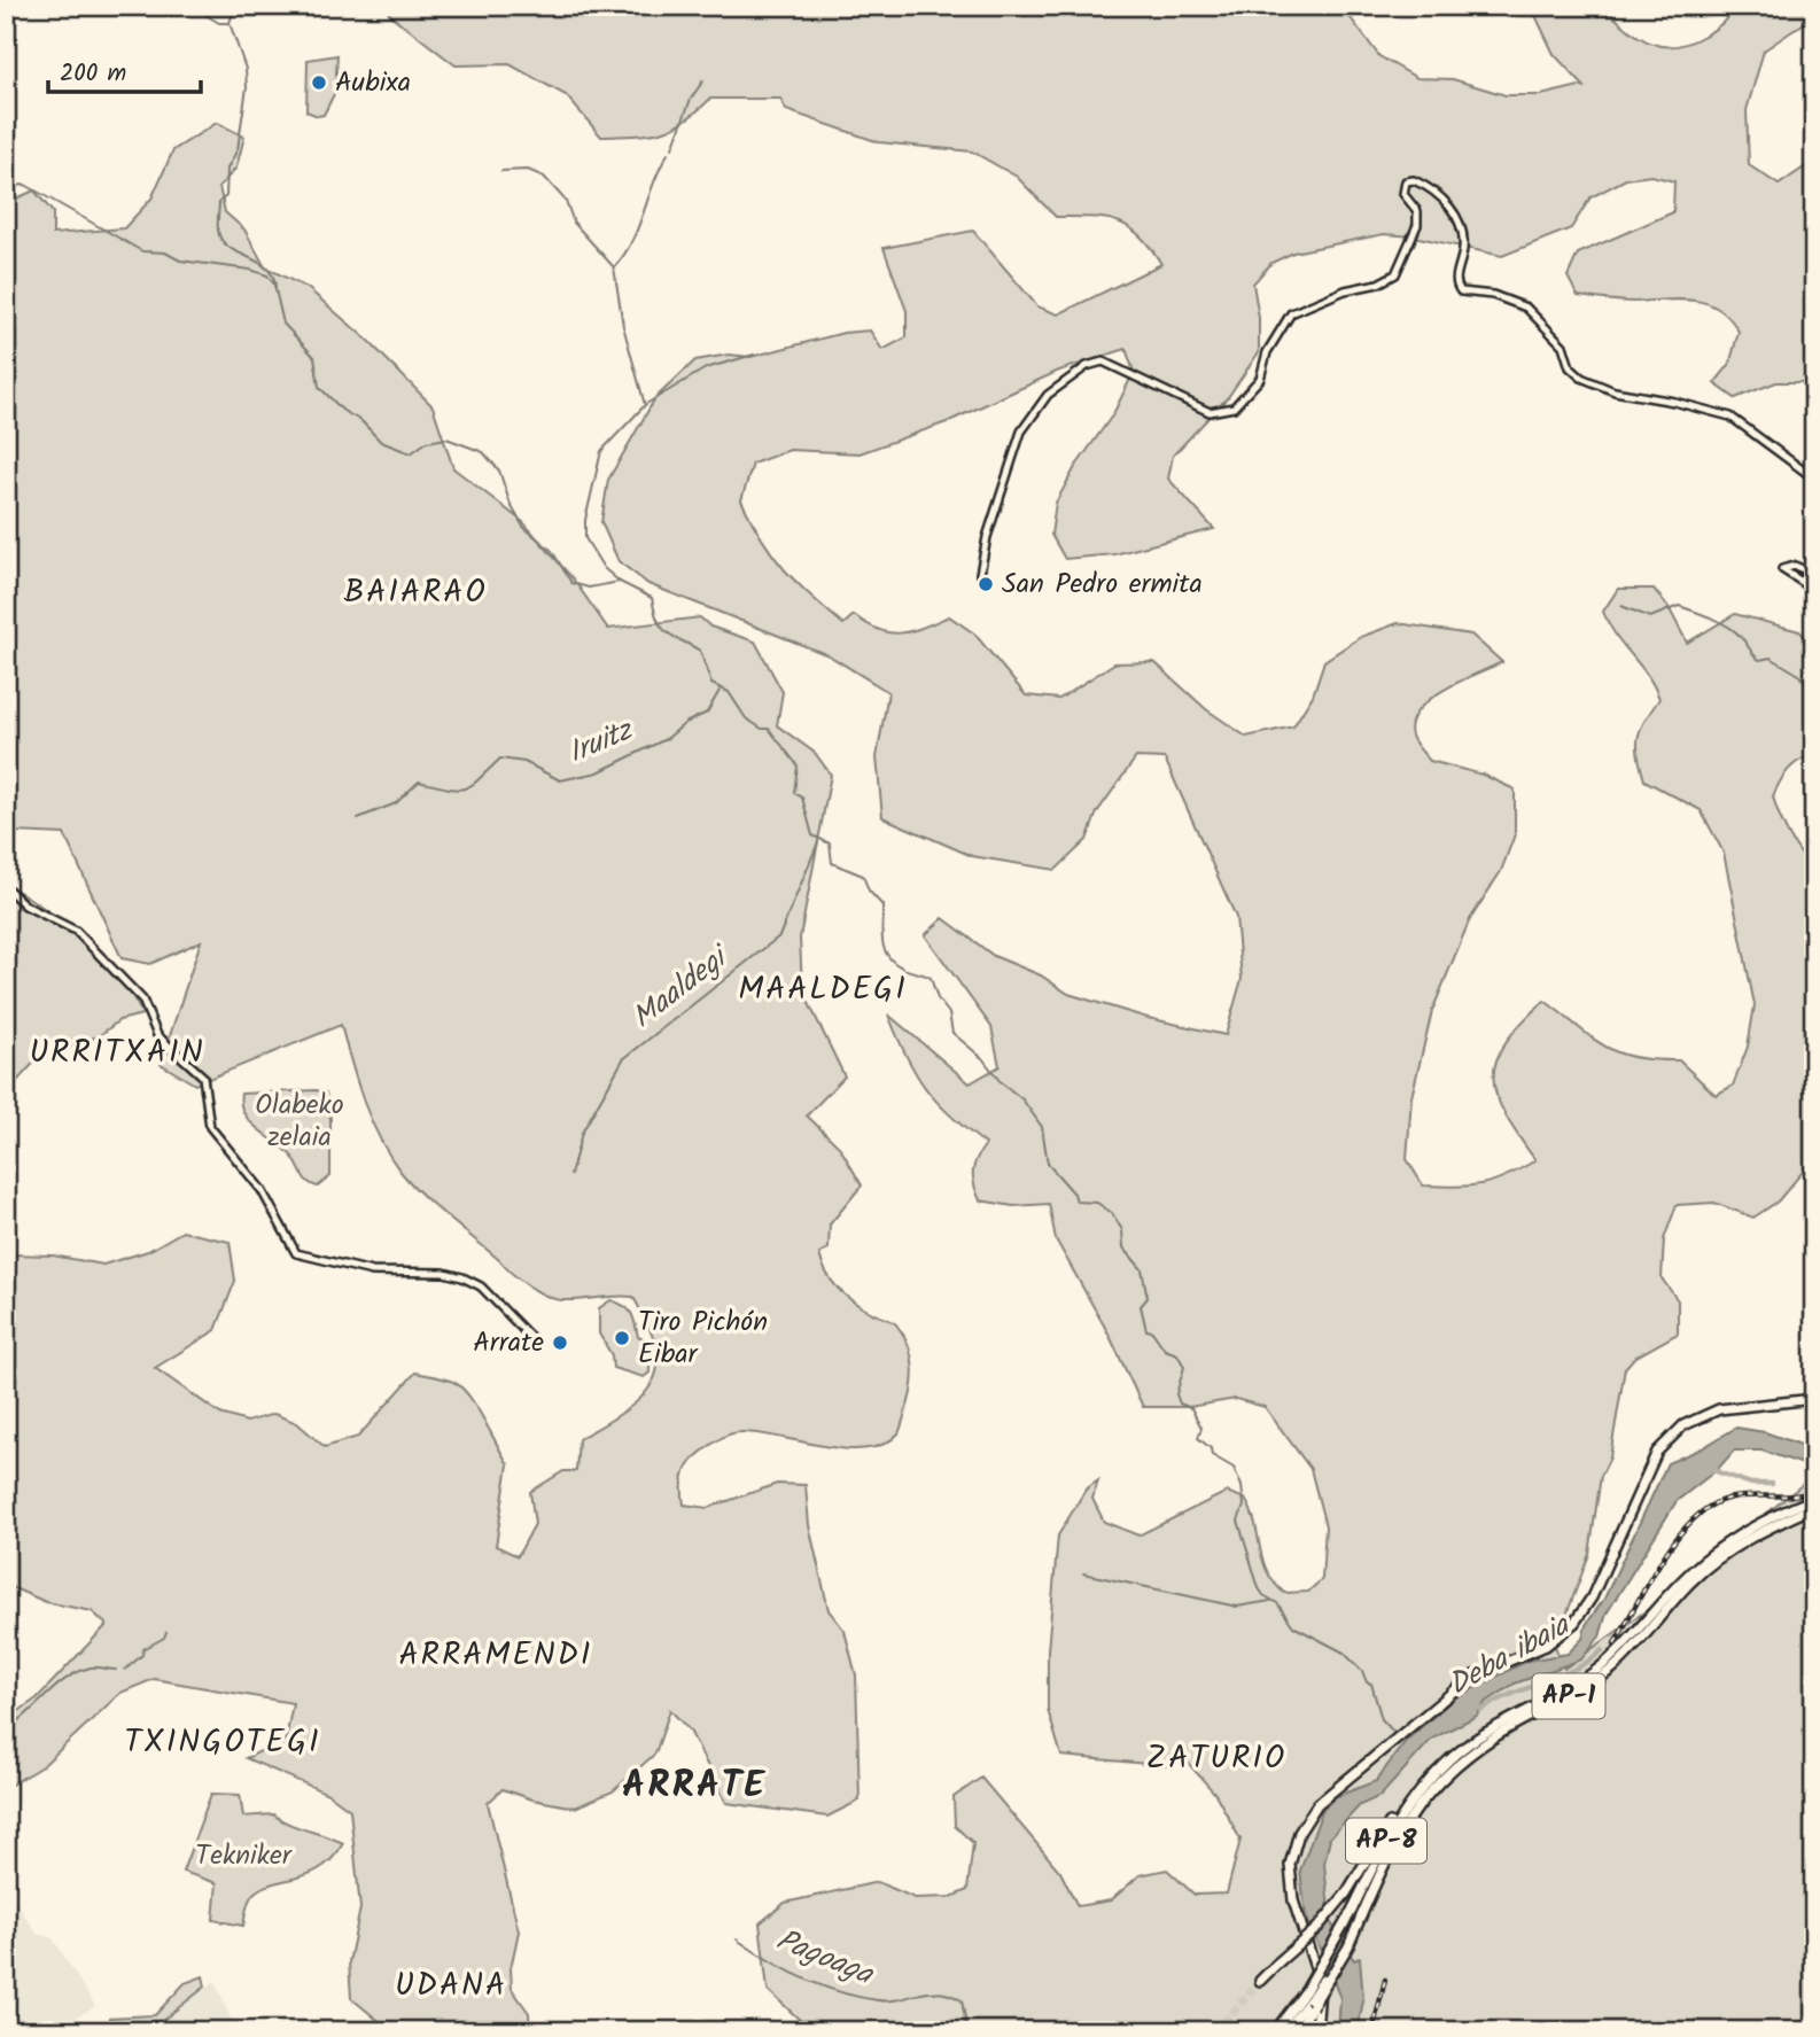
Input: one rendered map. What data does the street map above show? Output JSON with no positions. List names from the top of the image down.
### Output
{
  "streets": {
    "highway": ["AP-1", "AP-8"]
  },
  "crossings": [
    ["AP-1", "AP-8"]
  ],
  "districts": [
    "BAIARAO",
    "MAALDEGI",
    "URRITXAIN",
    "ARRAMENDI",
    "TXINGOTEGI",
    "ZATURIO",
    "ARRATE",
    "UDANA"
  ],
  "water": [
    "Iruitz",
    "Maaldegi",
    "Deba ibaia",
    "Pagoaga"
  ],
  "parks": ["Olabeko zelaia", "Tekniker"],
  "places": [
    "Aubixa",
    "San Pedro ermita",
    "Tiro Pichón Eibar",
    "Arrate"
  ],
  "scale_bar": "200 m"
}
